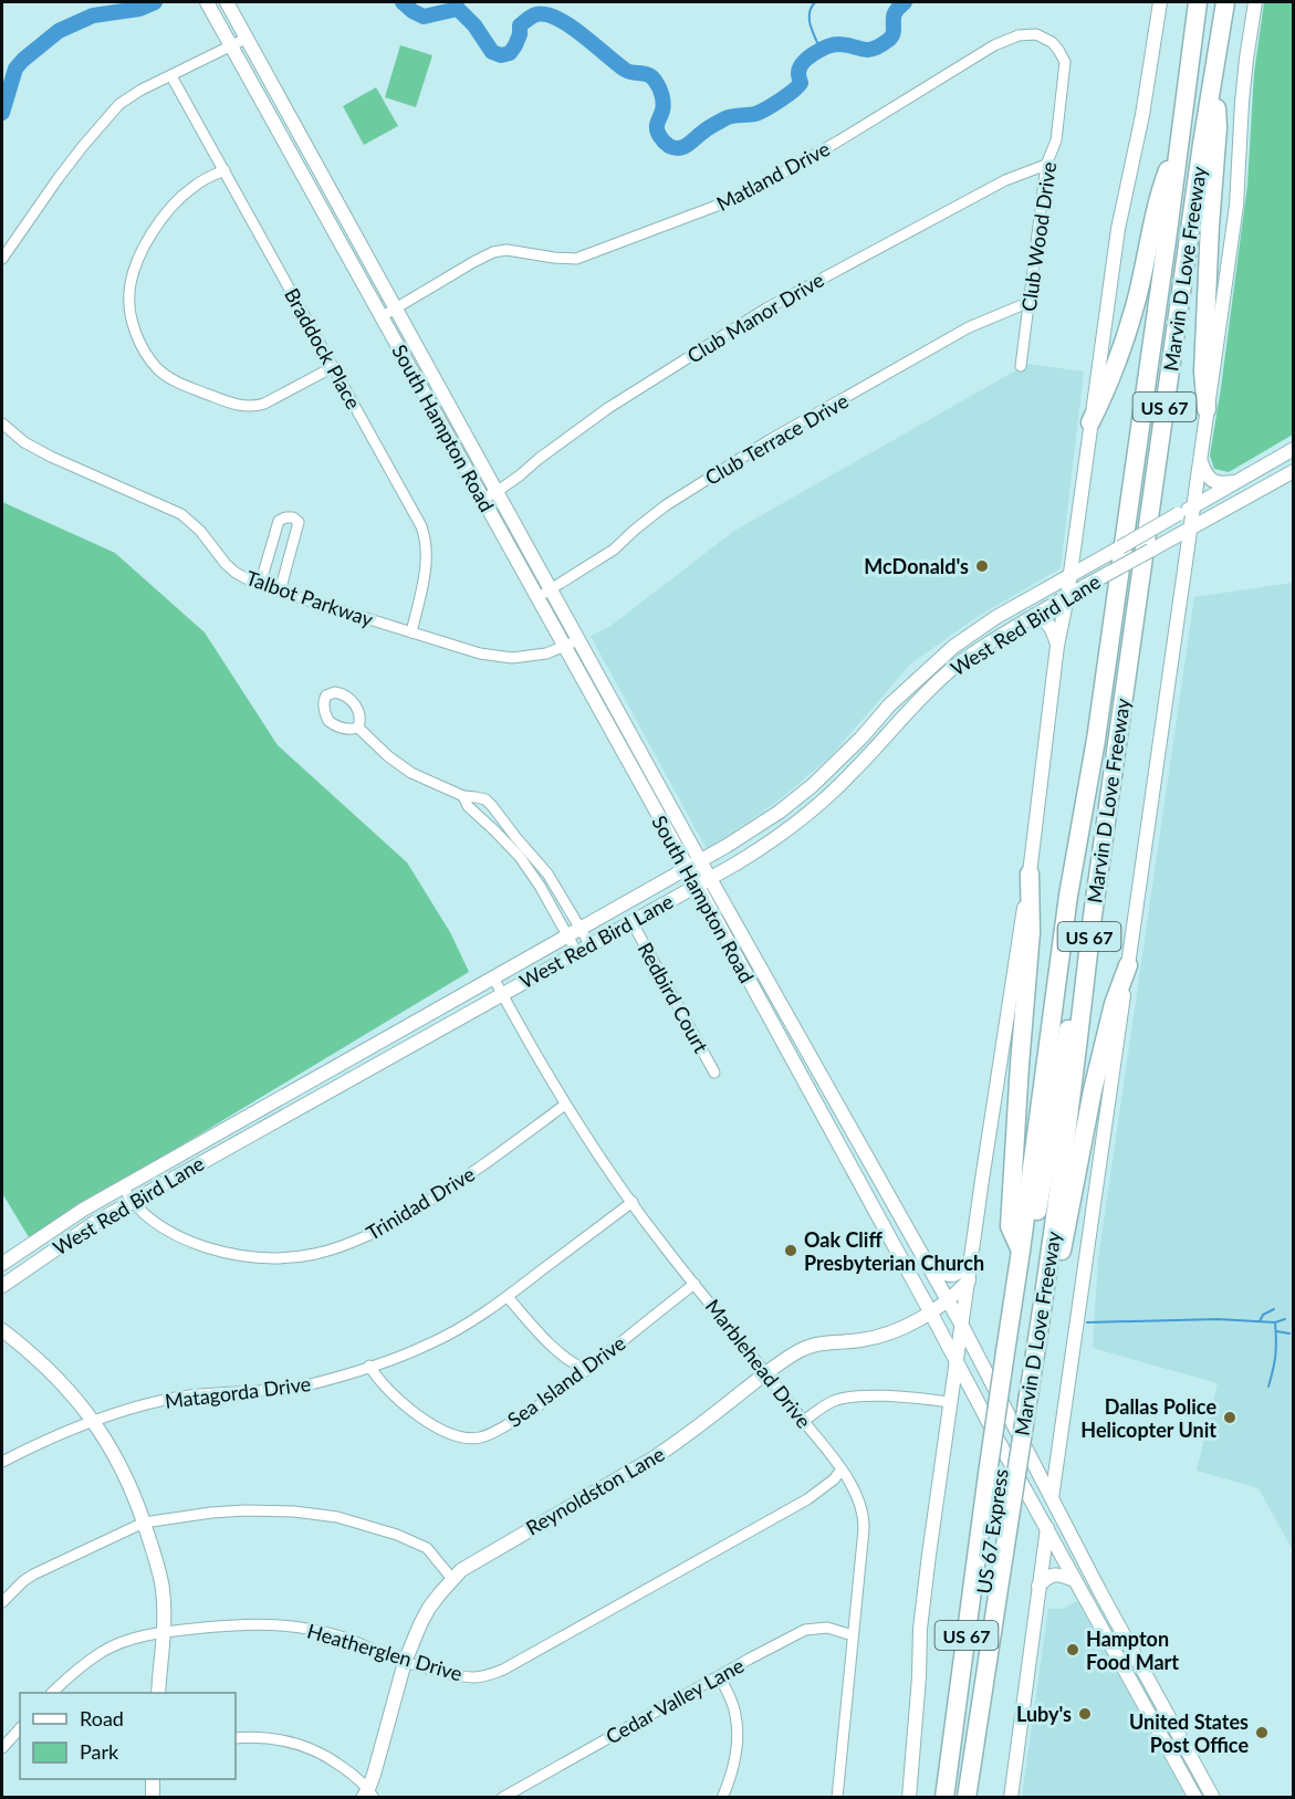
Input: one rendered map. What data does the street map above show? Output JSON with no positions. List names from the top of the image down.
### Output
{
  "streets": {
    "highway": ["Marvin D Love Freeway", "US 67", "US 67 Express"],
    "main road": ["South Hampton Road", "West Red Bird Lane", "Reynoldston Lane"],
    "street": [
      "Matland Drive",
      "Club Wood Drive",
      "Club Manor Drive",
      "Braddock Place",
      "Club Terrace Drive",
      "Talbot Parkway",
      "Redbird Court",
      "Trinidad Drive",
      "Marblehead Drive",
      "Sea Island Drive",
      "Matagorda Drive",
      "Heatherglen Drive",
      "Cedar Valley Lane"
    ]
  },
  "crossings": [
    ["Matland Drive", "Club Wood Drive"],
    ["Matland Drive", "South Hampton Road"],
    ["Club Wood Drive", "Club Manor Drive"],
    ["Club Wood Drive", "Club Terrace Drive"],
    ["Marvin D Love Freeway", "South Hampton Road"],
    ["Marvin D Love Freeway", "West Red Bird Lane"],
    ["Marvin D Love Freeway", "US 67 Express"],
    ["Club Manor Drive", "South Hampton Road"],
    ["Braddock Place", "Talbot Parkway"],
    ["South Hampton Road", "Club Terrace Drive"],
    ["South Hampton Road", "Talbot Parkway"],
    ["South Hampton Road", "West Red Bird Lane"],
    ["South Hampton Road", "Reynoldston Lane"],
    ["West Red Bird Lane", "Redbird Court"],
    ["West Red Bird Lane", "Trinidad Drive"],
    ["West Red Bird Lane", "Marblehead Drive"],
    ["Trinidad Drive", "Marblehead Drive"],
    ["Marblehead Drive", "Sea Island Drive"],
    ["Marblehead Drive", "Matagorda Drive"],
    ["Marblehead Drive", "Reynoldston Lane"],
    ["Marblehead Drive", "Heatherglen Drive"],
    ["Marblehead Drive", "Cedar Valley Lane"],
    ["Sea Island Drive", "Matagorda Drive"],
    ["Reynoldston Lane", "Heatherglen Drive"]
  ],
  "places": [
    "McDonald's",
    "Oak Cliff Presbyterian Church",
    "Dallas Police Helicopter Unit",
    "Hampton Food Mart",
    "Luby's",
    "United States Post Office"
  ],
  "legend": ["Road", "Park"]
}
